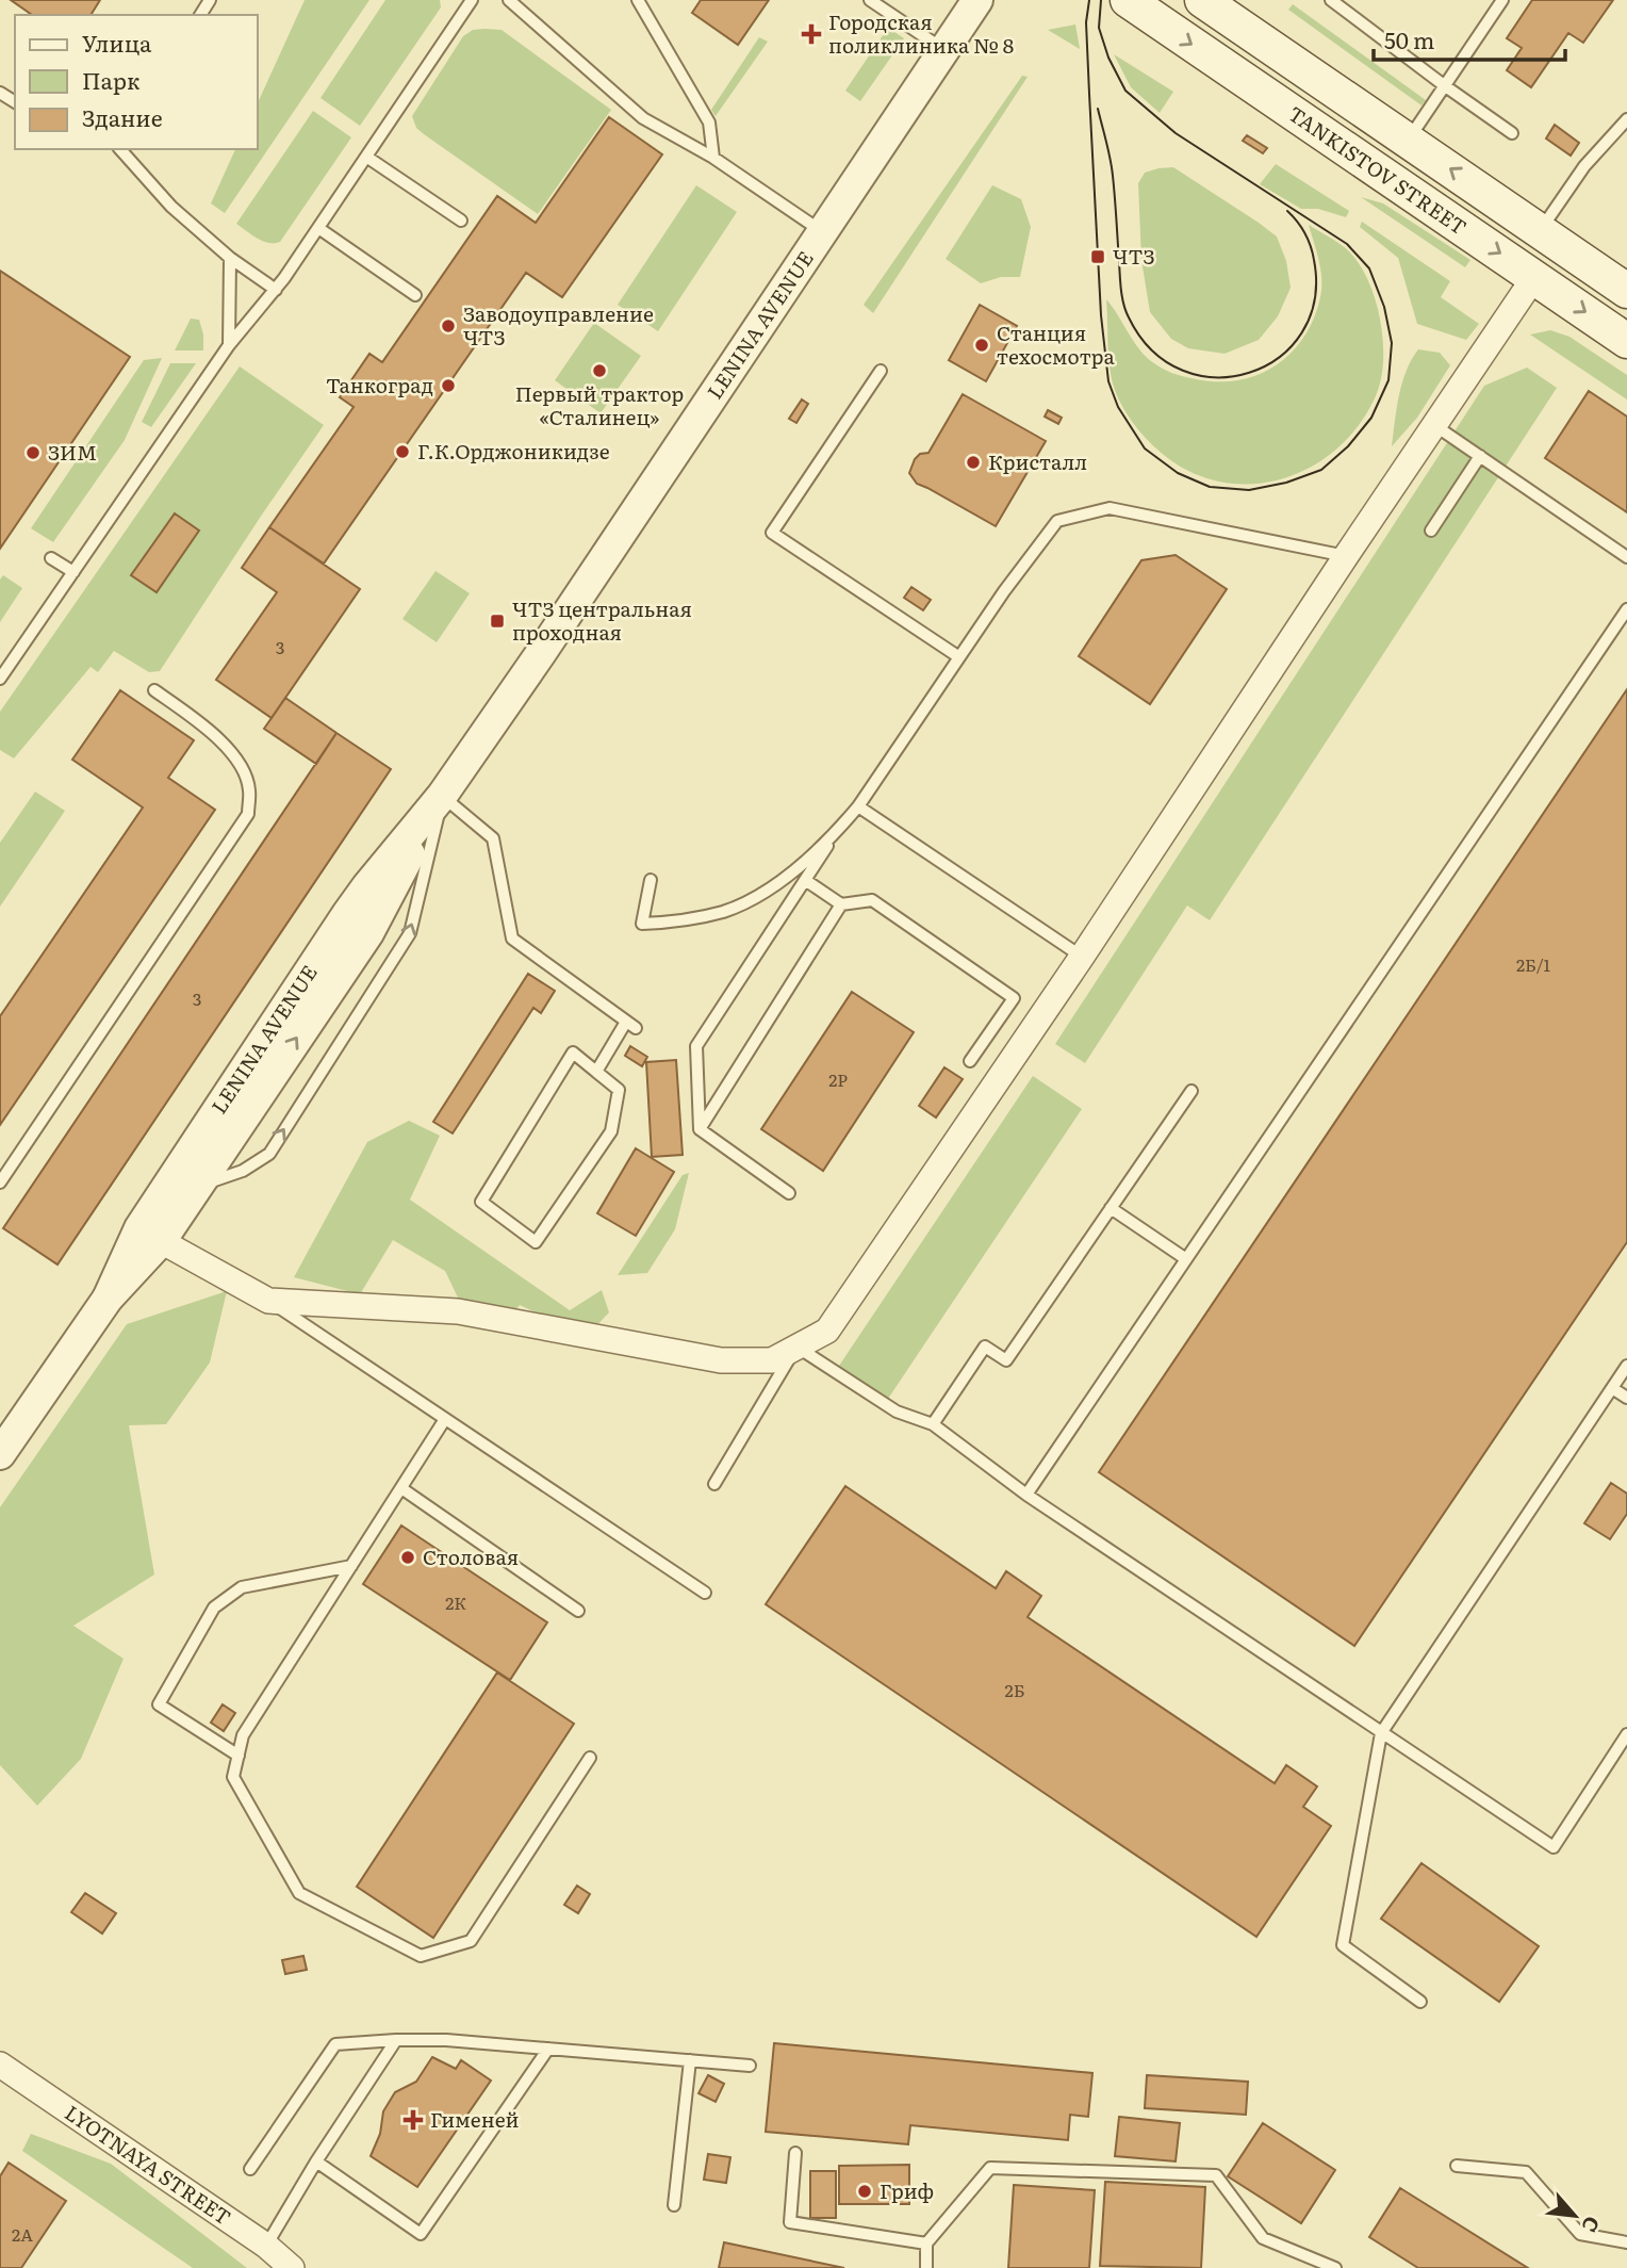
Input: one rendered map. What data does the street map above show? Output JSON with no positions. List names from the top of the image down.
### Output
{
  "streets": {
    "main road": ["TANKISTOV STREET"],
    "street": ["LENINA AVENUE", "LYOTNAYA STREET"]
  },
  "places": {
    "health": ["Городская поликлиника № 8", "Гименей"],
    "transit": ["ЧТЗ", "ЧТЗ центральная проходная"],
    "other": [
      "Заводоуправление ЧТЗ",
      "Станция техосмотра",
      "Первый трактор «Сталинец»",
      "Танкоград",
      "Г.К.Орджоникидзе",
      "ЗИМ",
      "Кристалл",
      "Столовая",
      "Гриф"
    ]
  },
  "house_numbers": [
    "3",
    "2Б/1",
    "3",
    "2Р",
    "2К",
    "2Б",
    "2А"
  ],
  "legend": ["Улица", "Парк", "Здание"],
  "scale_bar": "50 m",
  "north": "bottom right"
}
